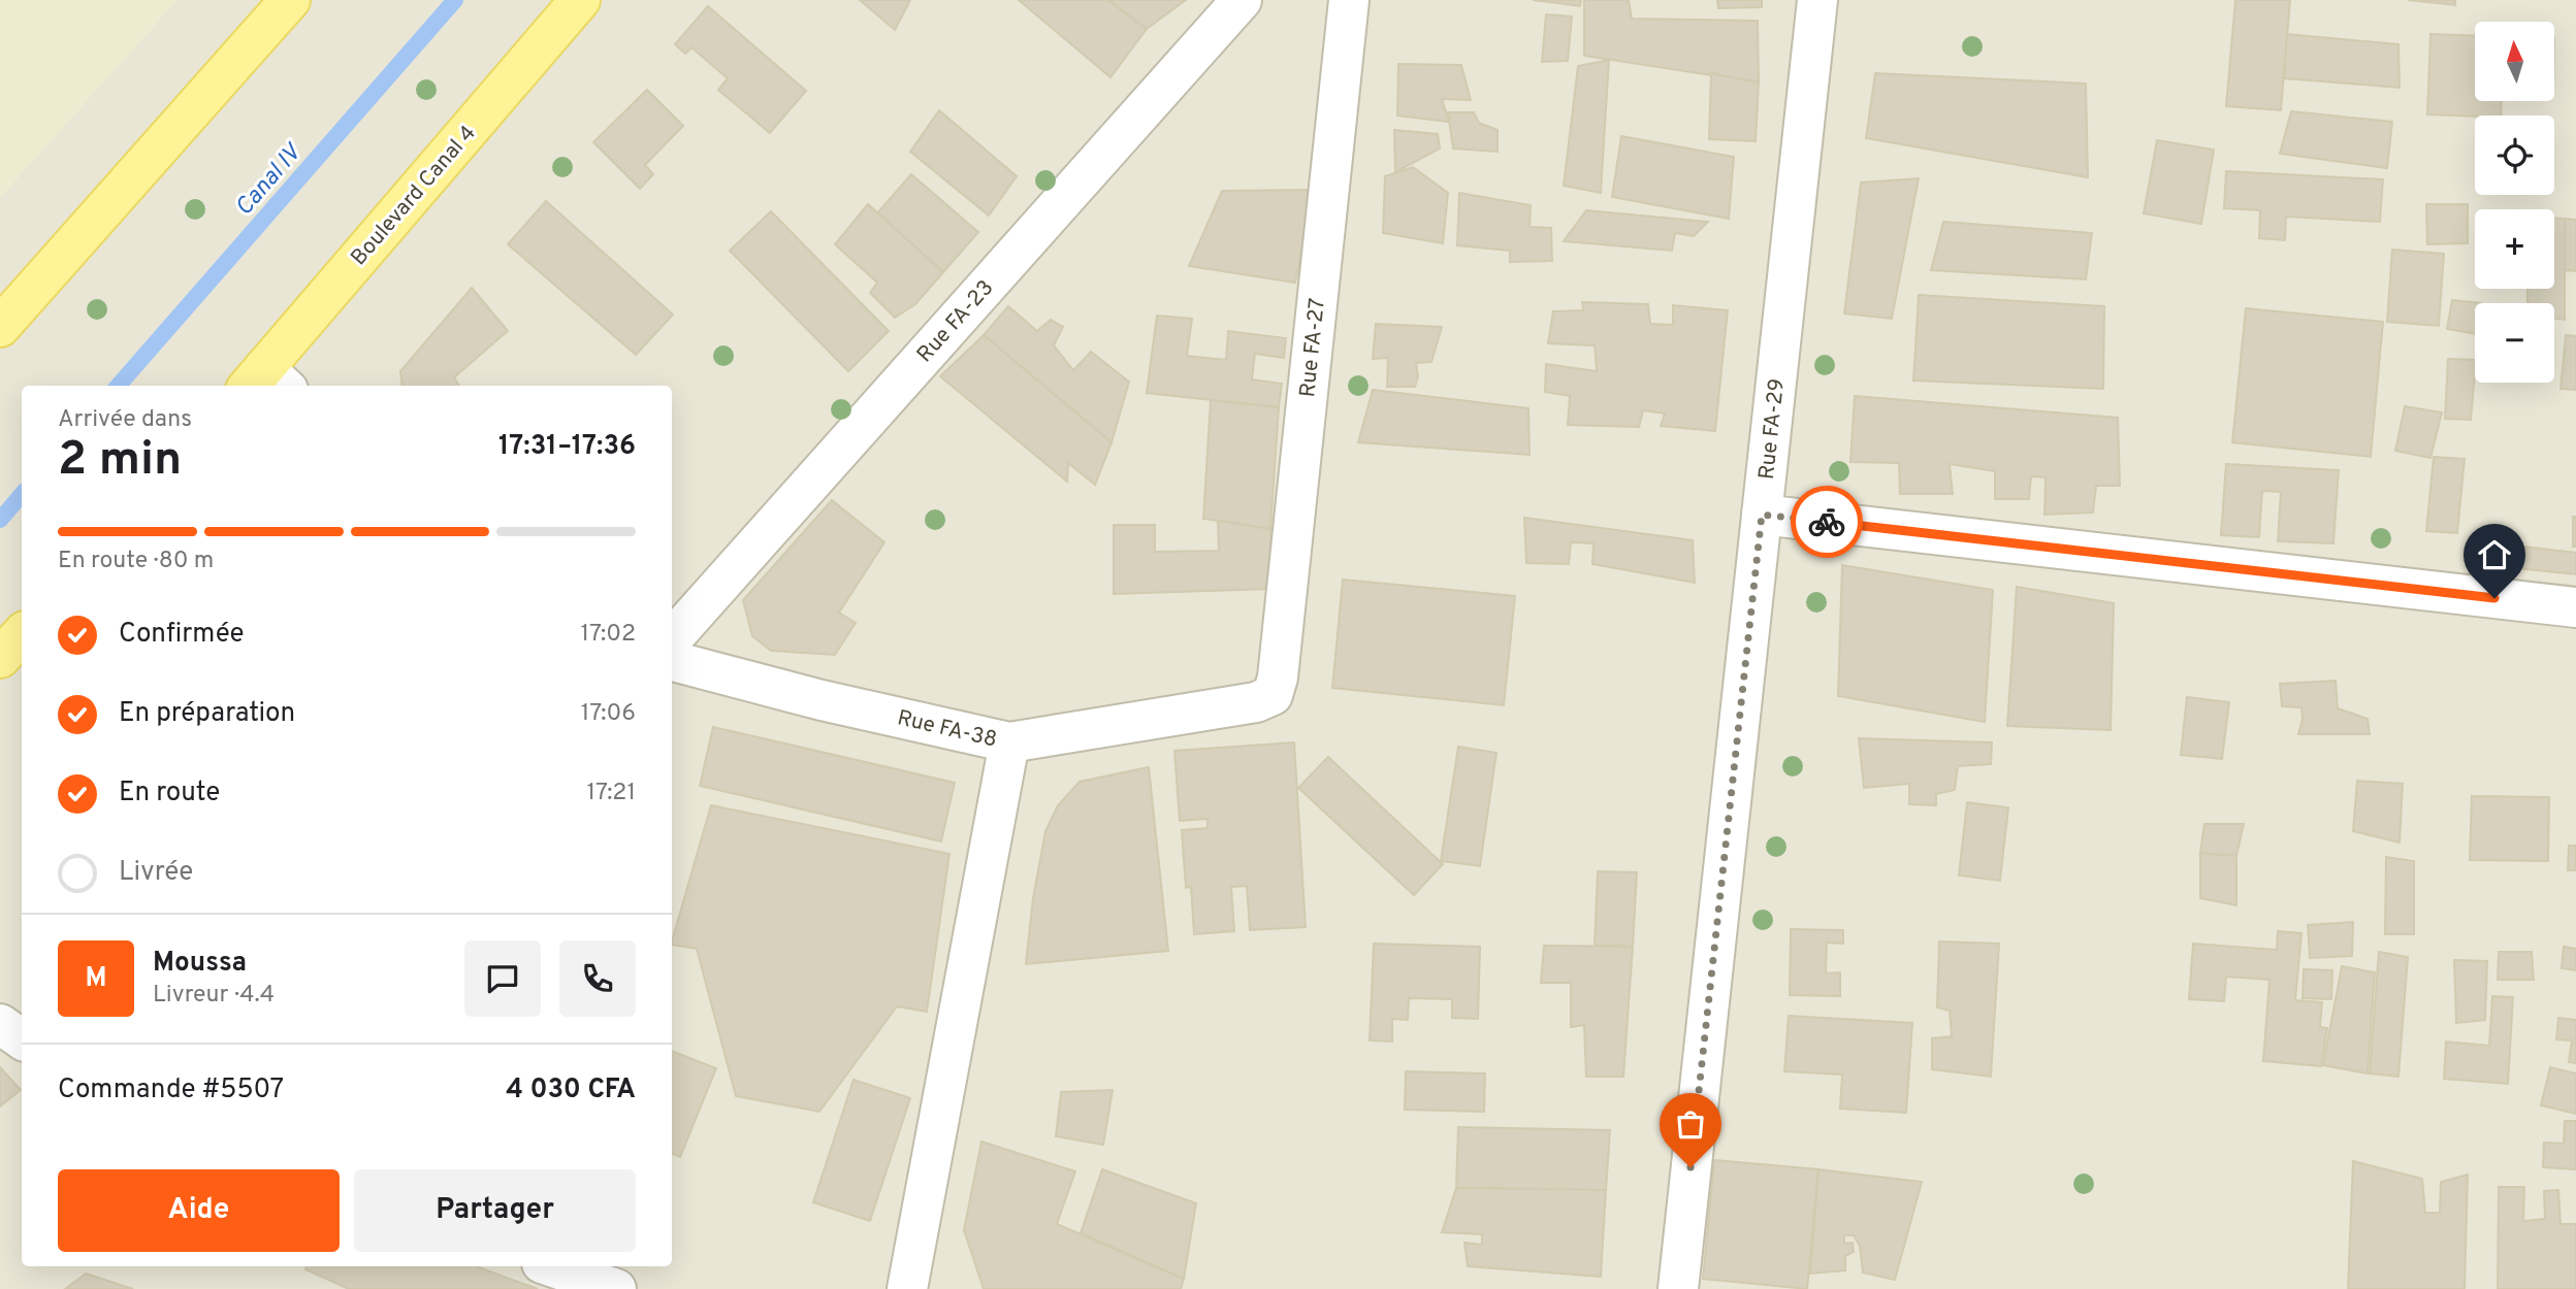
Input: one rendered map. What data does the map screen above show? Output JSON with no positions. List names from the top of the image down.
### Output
{
  "streets": {
    "main road": ["Boulevard Canal 4"],
    "street": [
      "Rue FA-23",
      "Rue FA-27",
      "Rue FA-29",
      "Rue FA-38"
    ]
  },
  "crossings": [
    ["Rue FA-27", "Rue FA-38"]
  ],
  "water": ["Canal IV"],
  "north": "top",
  "page": {
    "map_buttons": ["+", "−"],
    "heading": ["2 min", "Arrivée dans", "17:31–17:36"],
    "panel": [
      "Moussa",
      "Livreur · 4.4",
      "Commande #5507",
      "4 030 CFA"
    ],
    "bar": "En route · 80 m",
    "list": [
      ["Confirmée", "17:02"],
      ["En préparation", "17:06"],
      ["En route", "17:21"],
      "Livrée"
    ],
    "round": "M",
    "buttons": ["Aide", "Partager"]
  }
}
